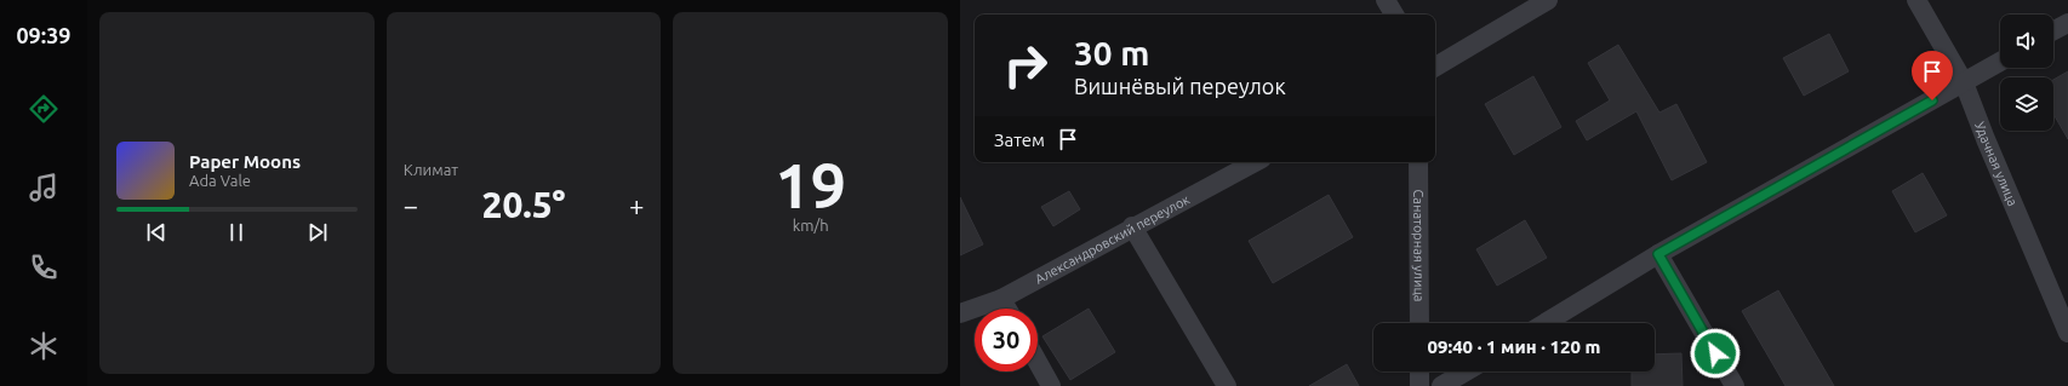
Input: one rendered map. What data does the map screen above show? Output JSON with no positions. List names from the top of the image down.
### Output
{
  "streets": {
    "street": ["Удачная улица", "Александровский переулок", "Санаторная улица"]
  },
  "page": {
    "tabs": "09:39",
    "tile": [
      "Климат",
      ["19", "km/h"]
    ],
    "turn": ["30 m", "Вишнёвый переулок"],
    "then": "Затем",
    "song": ["Paper Moons", "Ada Vale"],
    "heat": ["−", "20.5°", "+"],
    "limit": "30",
    "trip": "09:40 · 1 мин · 120 m"
  }
}
